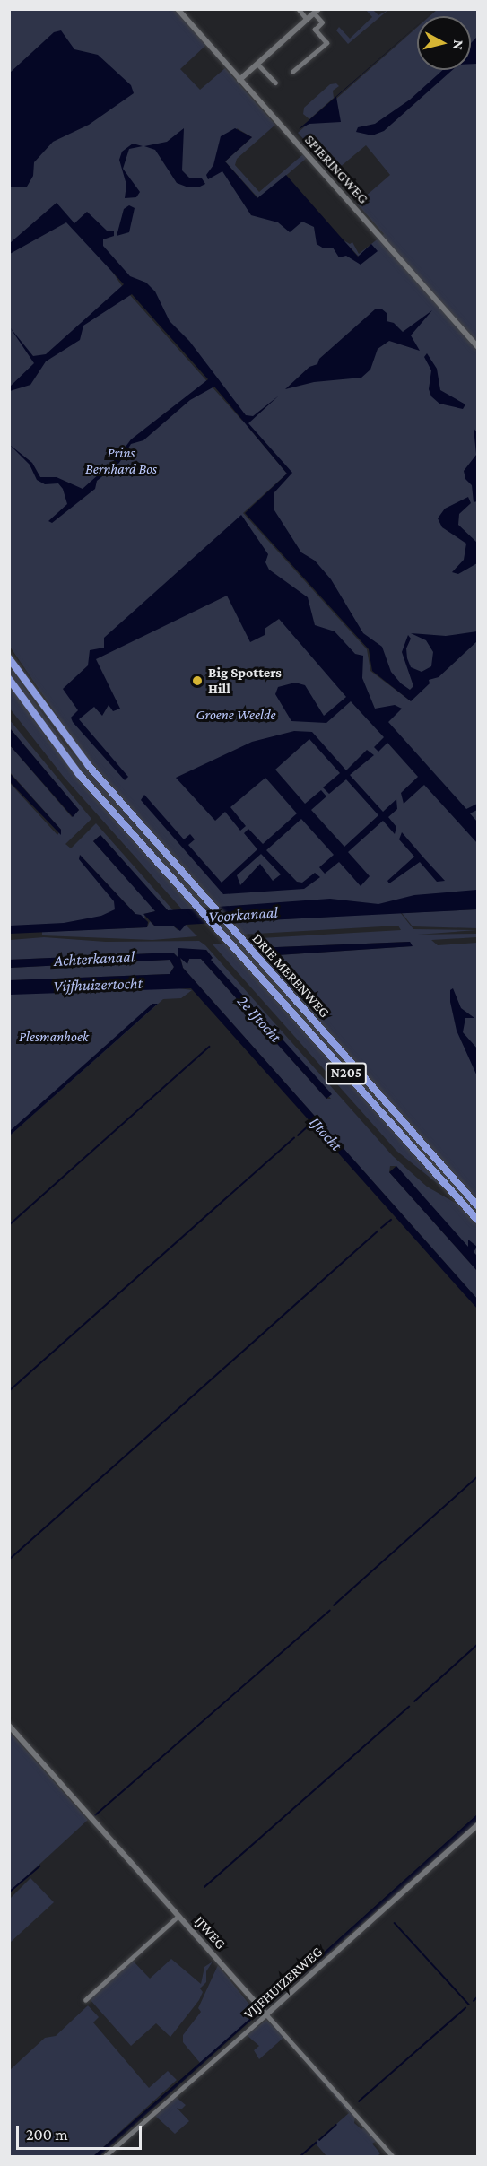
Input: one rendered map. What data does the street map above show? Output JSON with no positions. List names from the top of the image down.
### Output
{
  "streets": {
    "highway": ["DRIE MERENWEG", "N205"],
    "street": ["SPIERINGWEG", "IJWEG", "VIJFHUIZERWEG"]
  },
  "crossings": [
    ["IJWEG", "VIJFHUIZERWEG"]
  ],
  "water": [
    "Voorkanaal",
    "Achterkanaal",
    "Vijfhuizertocht",
    "2e IJtocht",
    "IJtocht"
  ],
  "parks": ["Prins Bernhard Bos", "Groene Weelde", "Plesmanhoek"],
  "places": ["Big Spotters Hill"],
  "scale_bar": "200 m",
  "north": "right"
}
